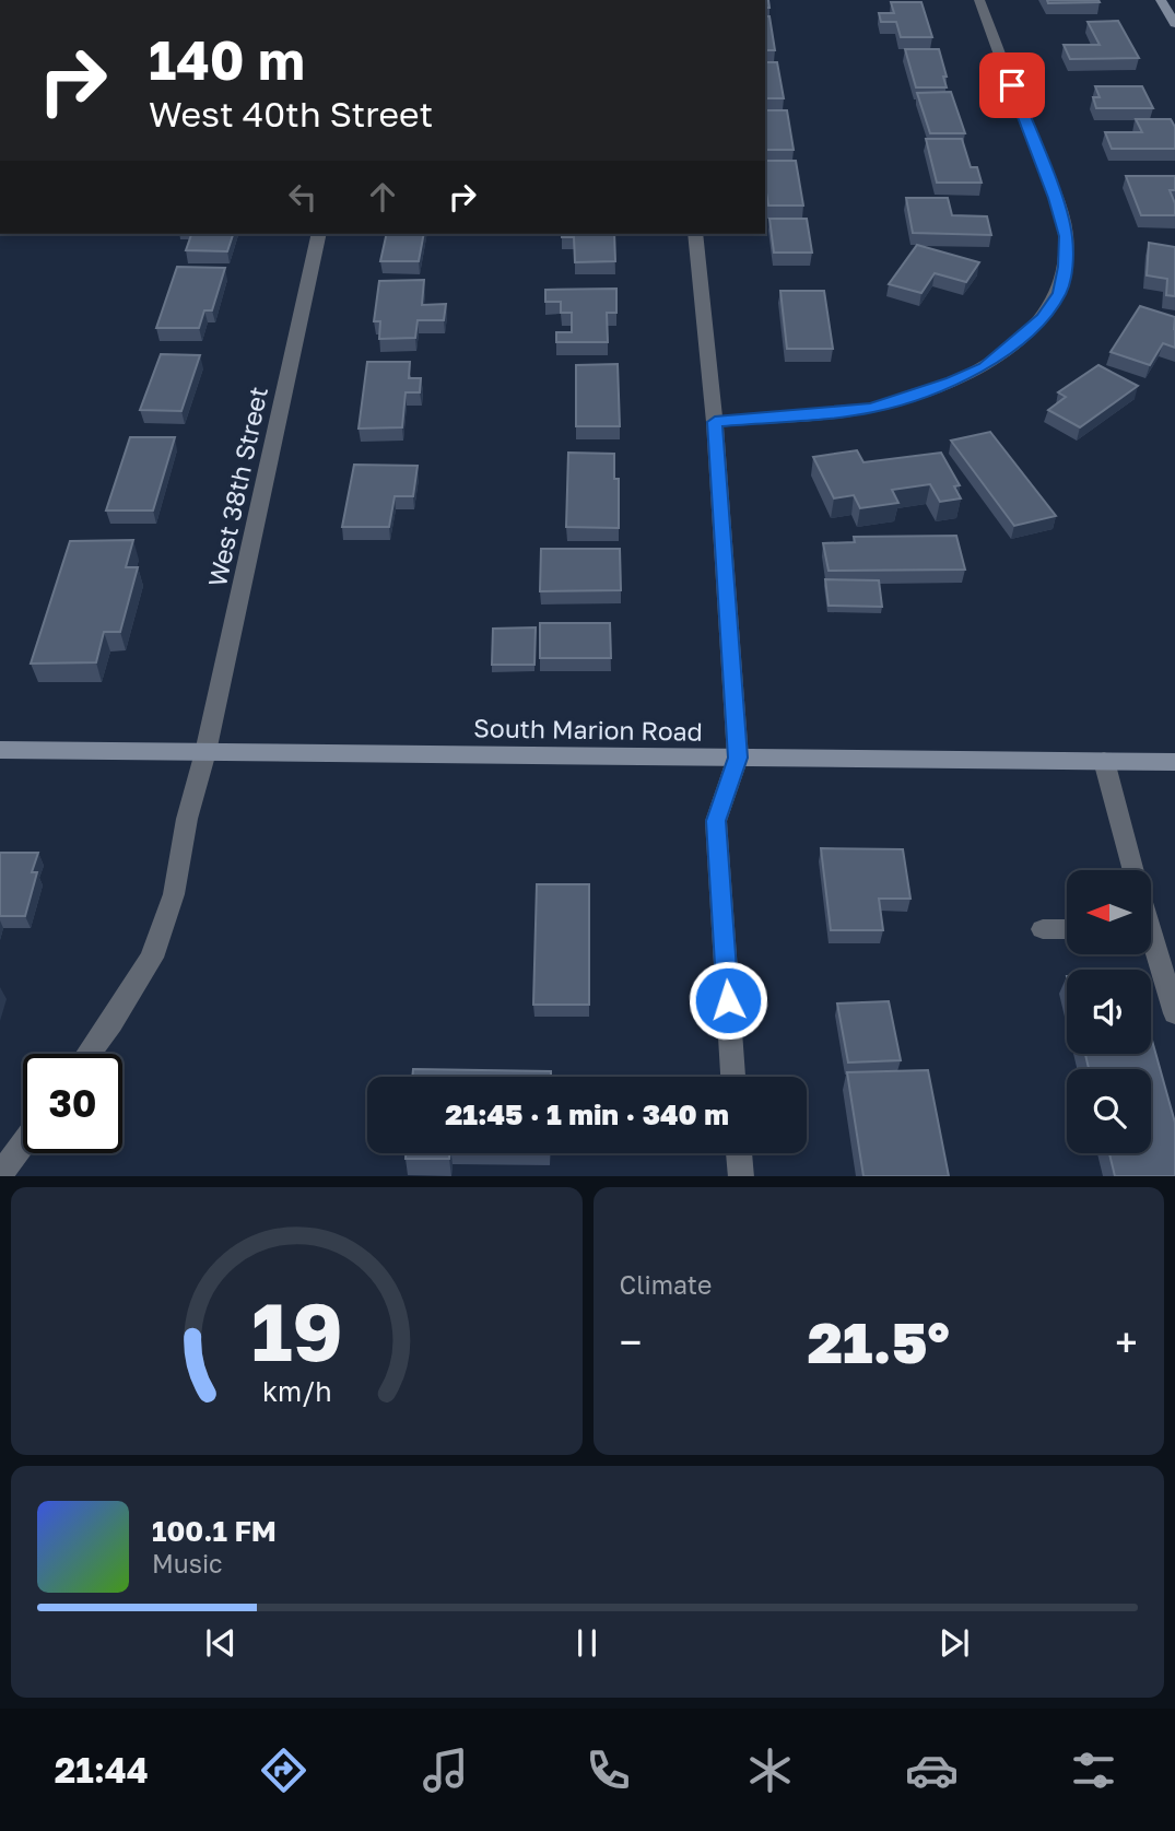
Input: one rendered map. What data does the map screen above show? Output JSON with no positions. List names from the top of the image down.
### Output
{
  "streets": {
    "main road": ["South Marion Road"],
    "street": ["West 38th Street"]
  },
  "crossings": [
    ["West 38th Street", "South Marion Road"]
  ],
  "north": "left",
  "page": {
    "turn": ["140 m", "West 40th Street"],
    "limit": "30",
    "trip": "21:45 · 1 min · 340 m",
    "tile": "Climate",
    "heat": ["−", "21.5°", "+"],
    "song": ["100.1 FM", "Music"],
    "tabs": "21:44",
    "gauge": ["19", "km/h"]
  }
}
